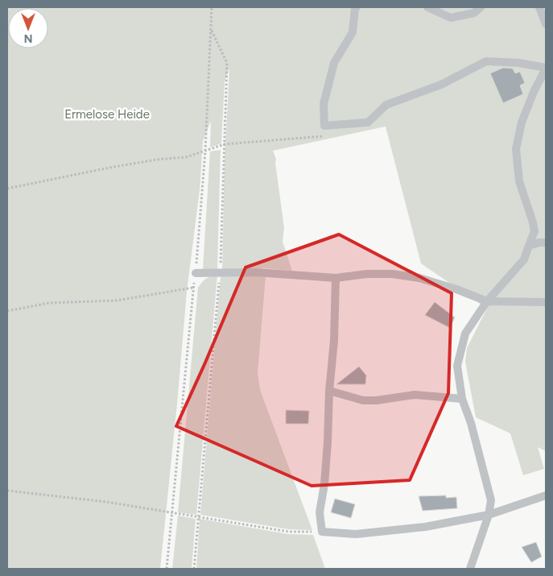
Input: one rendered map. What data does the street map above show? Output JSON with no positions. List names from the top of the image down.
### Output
{
  "parks": ["Ermelose Heide"],
  "north": "bottom"
}
